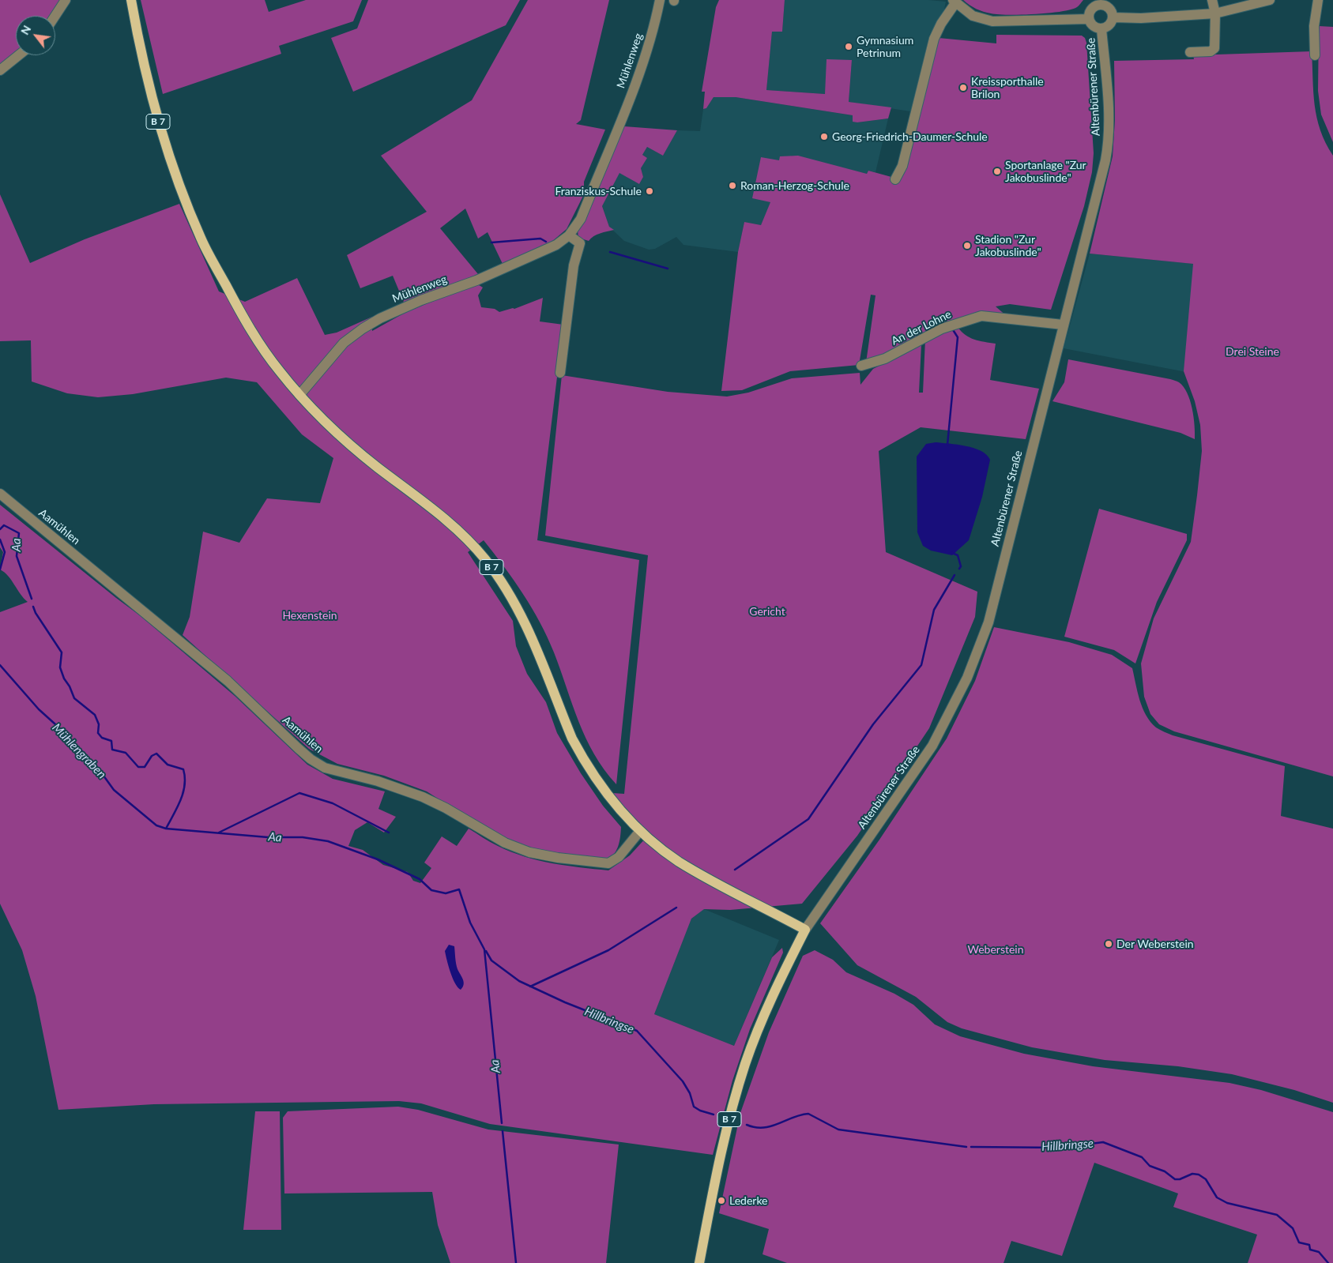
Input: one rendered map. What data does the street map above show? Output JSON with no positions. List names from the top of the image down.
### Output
{
  "streets": {
    "main road": ["B 7"],
    "street": [
      "Mühlenweg",
      "Altenbürener Straße",
      "An der Lohne",
      "Aamühlen"
    ]
  },
  "crossings": [
    ["Mühlenweg", "B 7"],
    ["Altenbürener Straße", "B 7"],
    ["Altenbürener Straße", "An der Lohne"],
    ["B 7", "Aamühlen"]
  ],
  "water": ["Aa", "Mühlengraben", "Hillbringse"],
  "parks": [
    "Drei Steine",
    "Gericht",
    "Hexenstein",
    "Weberstein"
  ],
  "places": [
    "Gymnasium Petrinum",
    "Kreissporthalle Brilon",
    "Georg-Friedrich-Daumer-Schule",
    "Sportanlage \"Zur Jakobuslinde\"",
    "Roman-Herzog-Schule",
    "Franziskus-Schule",
    "Stadion \"Zur Jakobuslinde\"",
    "Der Weberstein",
    "Lederke"
  ],
  "north": "top left"
}
